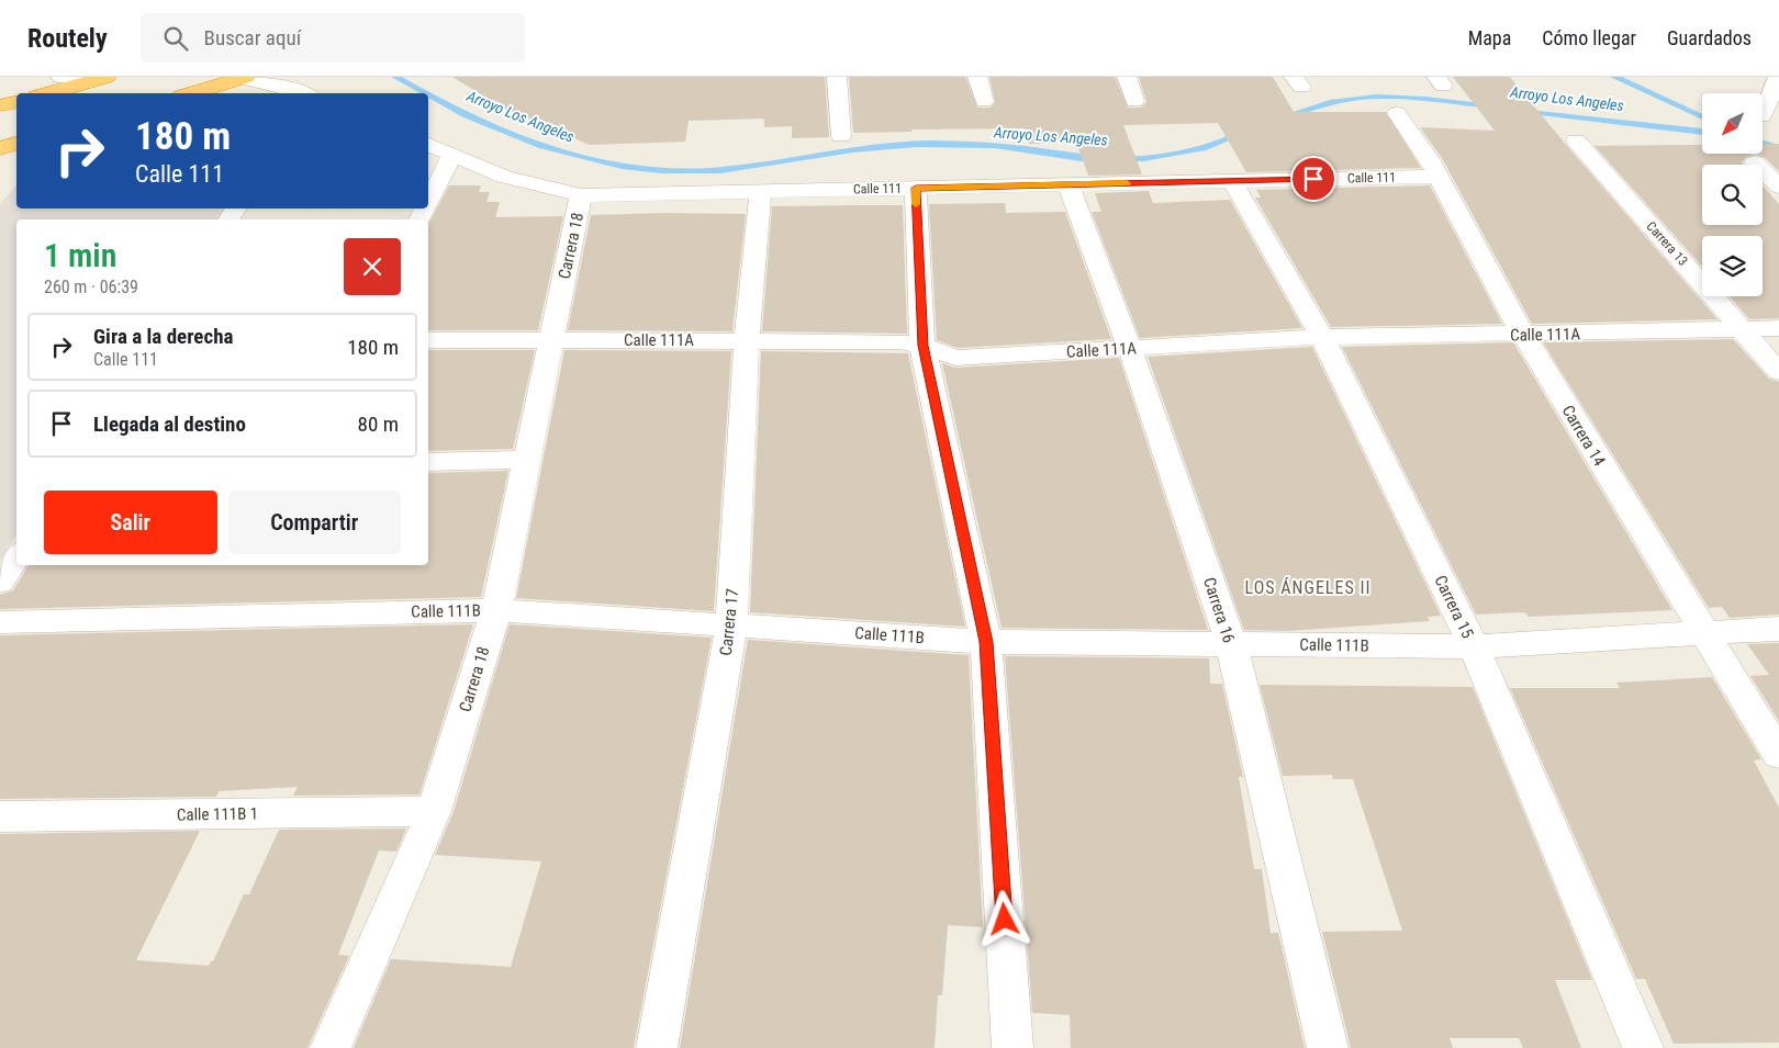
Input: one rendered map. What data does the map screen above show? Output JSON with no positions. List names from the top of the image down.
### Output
{
  "streets": {
    "street": [
      "Calle 111",
      "Carrera 13",
      "Carrera 18",
      "Calle 111A",
      "Carrera 14",
      "Carrera 15",
      "Carrera 16",
      "Calle 111B",
      "Carrera 17",
      "Calle 111B 1"
    ]
  },
  "crossings": [
    ["Calle 111", "Carrera 18"],
    ["Calle 111", "Carrera 14"],
    ["Calle 111", "Carrera 15"],
    ["Calle 111", "Carrera 16"],
    ["Calle 111", "Carrera 17"],
    ["Carrera 13", "Calle 111A"],
    ["Carrera 18", "Calle 111A"],
    ["Carrera 18", "Calle 111B"],
    ["Carrera 18", "Calle 111B 1"],
    ["Calle 111A", "Carrera 14"],
    ["Calle 111A", "Carrera 15"],
    ["Calle 111A", "Carrera 16"],
    ["Calle 111A", "Carrera 17"],
    ["Carrera 14", "Calle 111B"],
    ["Carrera 15", "Calle 111B"],
    ["Carrera 16", "Calle 111B"],
    ["Calle 111B", "Carrera 17"]
  ],
  "districts": ["LOS ÁNGELES II"],
  "water": ["Arroyo Los Angeles"],
  "north": "bottom left",
  "page": {
    "header": "Routely",
    "search": "Buscar aquí",
    "nav": ["Mapa", "Cómo llegar", "Guardados"],
    "turn": ["180 m", "Calle 111"],
    "heading": ["1 min", "260 m · 06:39"],
    "list": [
      {
        "name": "Gira a la derecha",
        "note": "Calle 111",
        "value": "180 m"
      },
      {
        "name": "Llegada al destino",
        "value": "80 m"
      }
    ],
    "buttons": ["Salir", "Compartir"]
  }
}
